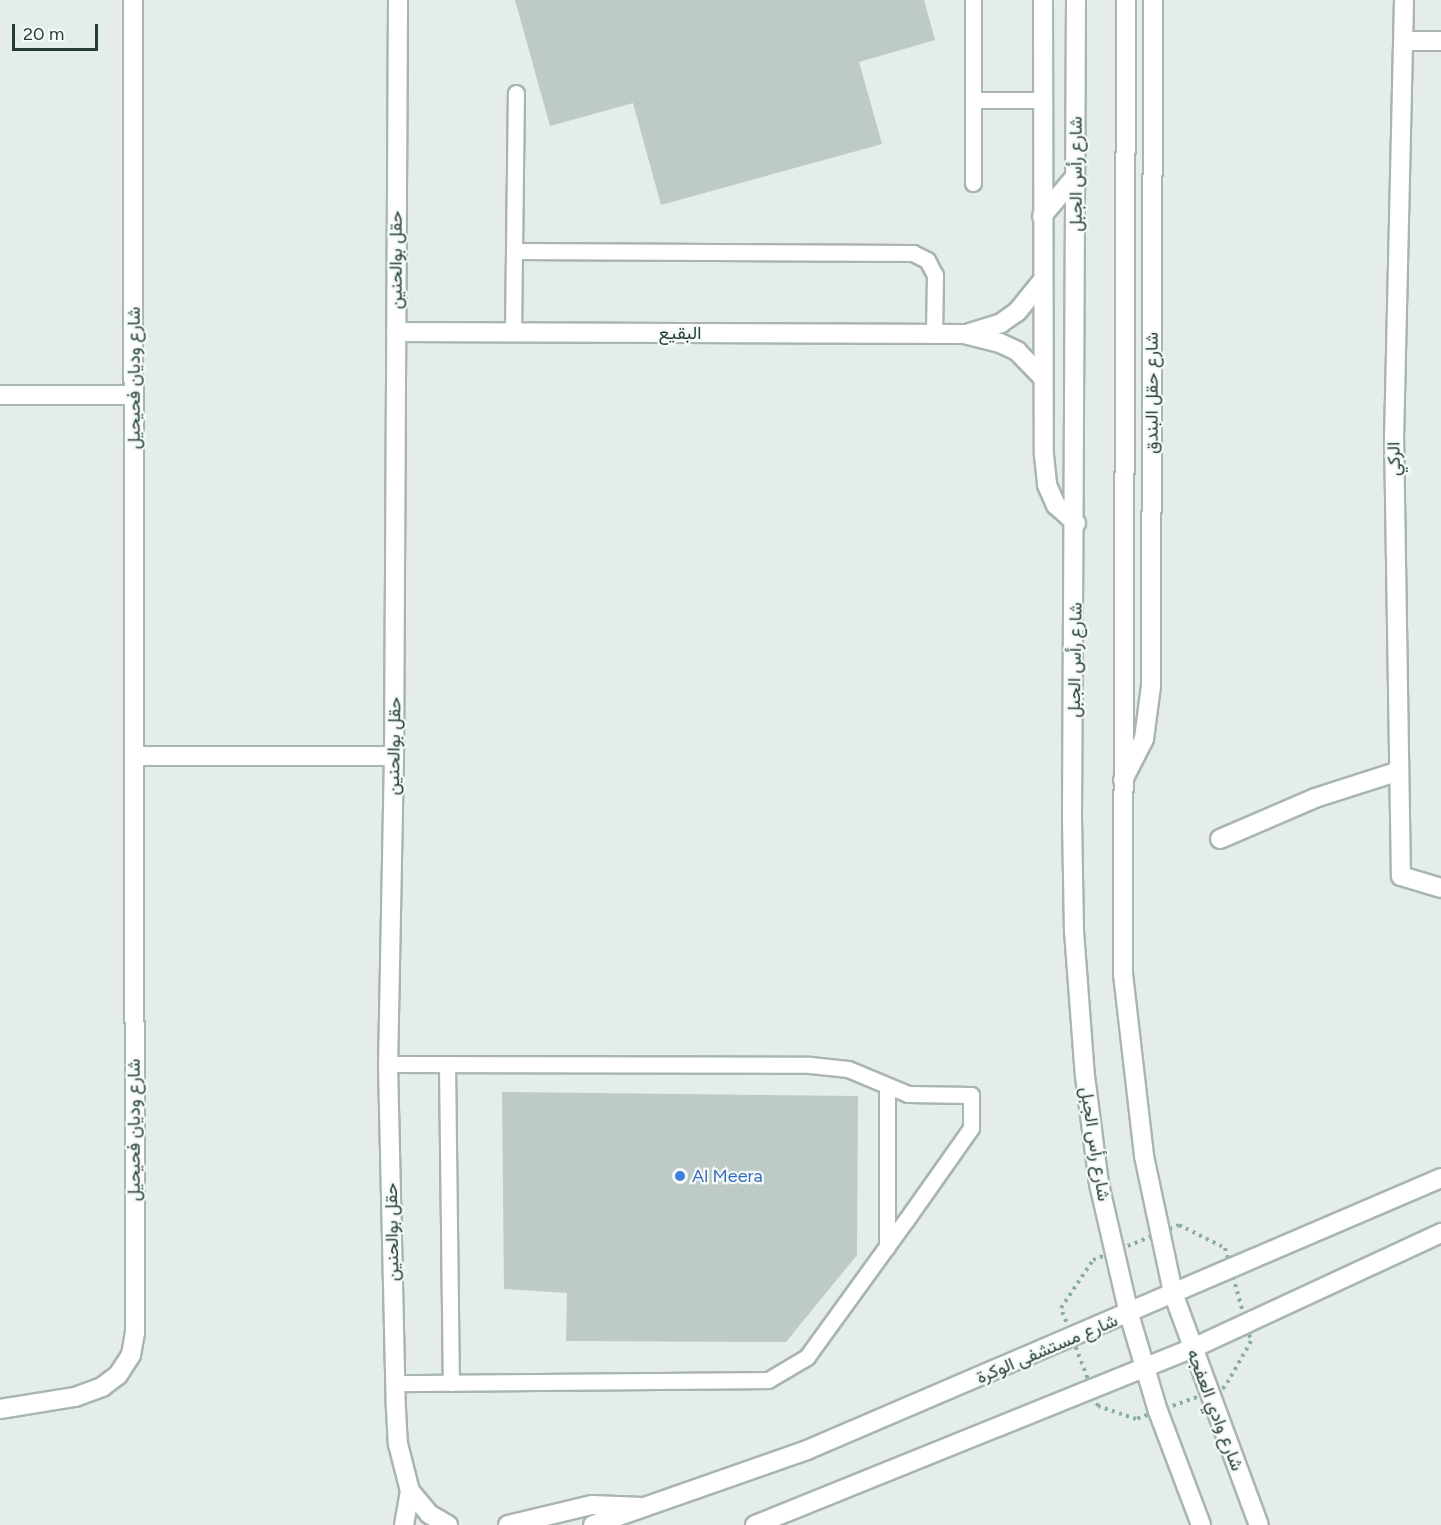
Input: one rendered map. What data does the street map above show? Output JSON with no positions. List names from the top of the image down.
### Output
{
  "streets": {
    "street": [
      "شارع رأس الجبل",
      "حقل بوالحنين",
      "البقيع",
      "شارع وديان فحيحيل",
      "شارع حقل البندق",
      "الركي",
      "شارع مستشفى الوكرة",
      "شارع وادي العفجه"
    ]
  },
  "crossings": [
    ["شارع رأس الجبل", "شارع مستشفى الوكرة"],
    ["حقل بوالحنين", "البقيع"],
    ["شارع مستشفى الوكرة", "شارع وادي العفجه"]
  ],
  "places": ["Al Meera"],
  "scale_bar": "20 m"
}
